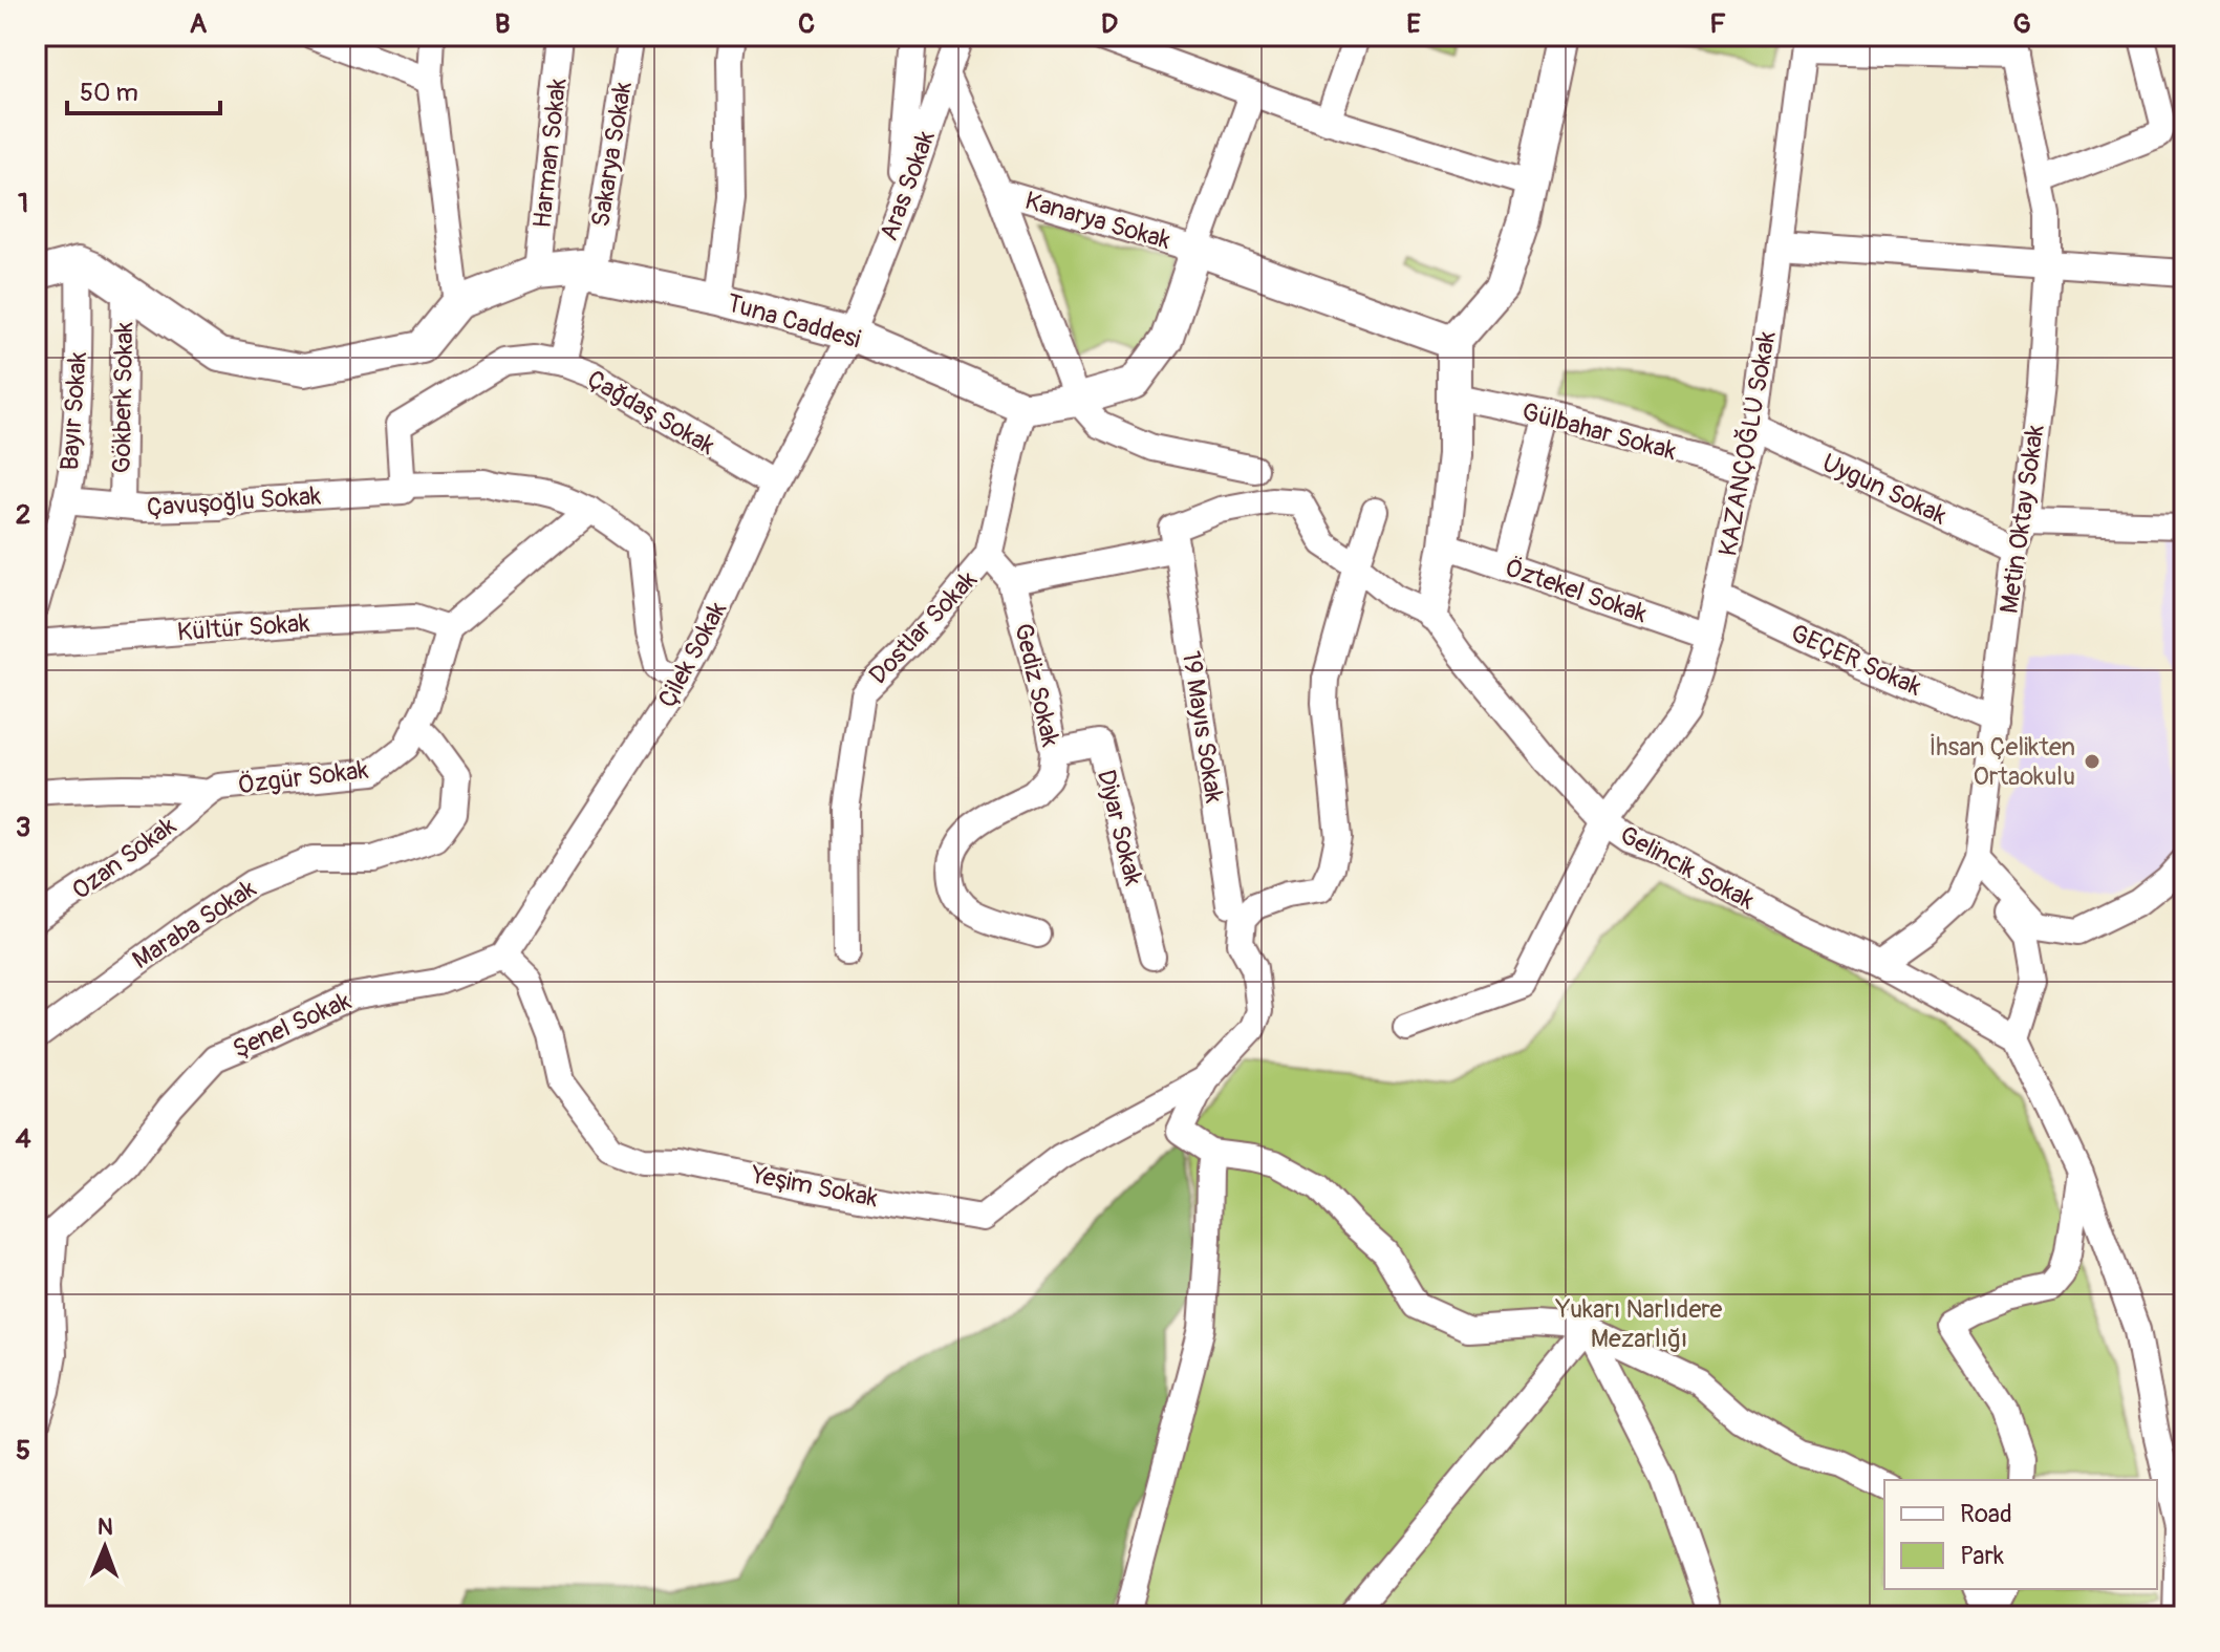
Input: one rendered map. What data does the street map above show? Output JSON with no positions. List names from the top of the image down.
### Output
{
  "streets": {
    "street": [
      "Harman Sokak",
      "Sakarya Sokak",
      "Aras Sokak",
      "Kanarya Sokak",
      "Tuna Caddesi",
      "Gökberk Sokak",
      "Bayır Sokak",
      "Çağdaş Sokak",
      "Gülbahar Sokak",
      "KAZANÇOĞLU Sokak",
      "Uygun Sokak",
      "Çavuşoğlu Sokak",
      "Metin Oktay Sokak",
      "Öztekel Sokak",
      "Kültür Sokak",
      "Dostlar Sokak",
      "Çilek Sokak",
      "GEÇER Sokak",
      "Gediz Sokak",
      "19 Mayıs Sokak",
      "Özgür Sokak",
      "Diyar Sokak",
      "Ozan Sokak",
      "Gelincik Sokak",
      "Maraba Sokak",
      "Şenel Sokak",
      "Yeşim Sokak"
    ]
  },
  "crossings": [
    ["Harman Sokak", "Tuna Caddesi"],
    ["Sakarya Sokak", "Tuna Caddesi"],
    ["Sakarya Sokak", "Çağdaş Sokak"],
    ["Aras Sokak", "Tuna Caddesi"],
    ["Aras Sokak", "Çilek Sokak"],
    ["Tuna Caddesi", "Gökberk Sokak"],
    ["Tuna Caddesi", "Bayır Sokak"],
    ["Tuna Caddesi", "Dostlar Sokak"],
    ["Tuna Caddesi", "Çilek Sokak"],
    ["Gökberk Sokak", "Çavuşoğlu Sokak"],
    ["Bayır Sokak", "Çavuşoğlu Sokak"],
    ["Çağdaş Sokak", "Çavuşoğlu Sokak"],
    ["Çağdaş Sokak", "Çilek Sokak"],
    ["Gülbahar Sokak", "KAZANÇOĞLU Sokak"],
    ["KAZANÇOĞLU Sokak", "Uygun Sokak"],
    ["KAZANÇOĞLU Sokak", "Öztekel Sokak"],
    ["KAZANÇOĞLU Sokak", "GEÇER Sokak"],
    ["KAZANÇOĞLU Sokak", "Gelincik Sokak"],
    ["Uygun Sokak", "Metin Oktay Sokak"],
    ["Metin Oktay Sokak", "GEÇER Sokak"],
    ["Metin Oktay Sokak", "Gelincik Sokak"],
    ["Kültür Sokak", "Özgür Sokak"],
    ["Çilek Sokak", "Şenel Sokak"],
    ["Çilek Sokak", "Yeşim Sokak"],
    ["Gediz Sokak", "Diyar Sokak"],
    ["Özgür Sokak", "Ozan Sokak"],
    ["Özgür Sokak", "Maraba Sokak"],
    ["Şenel Sokak", "Yeşim Sokak"]
  ],
  "parks": ["Yukarı Narlıdere Mezarlığı"],
  "places": ["İhsan Çelikten Ortaokulu"],
  "legend": ["Road", "Park"],
  "scale_bar": "50 m",
  "north": "top",
  "grid": {
    "columns": [
      "A",
      "B",
      "C",
      "D",
      "E",
      "F",
      "G"
    ],
    "rows": [
      "1",
      "2",
      "3",
      "4",
      "5"
    ]
  }
}
